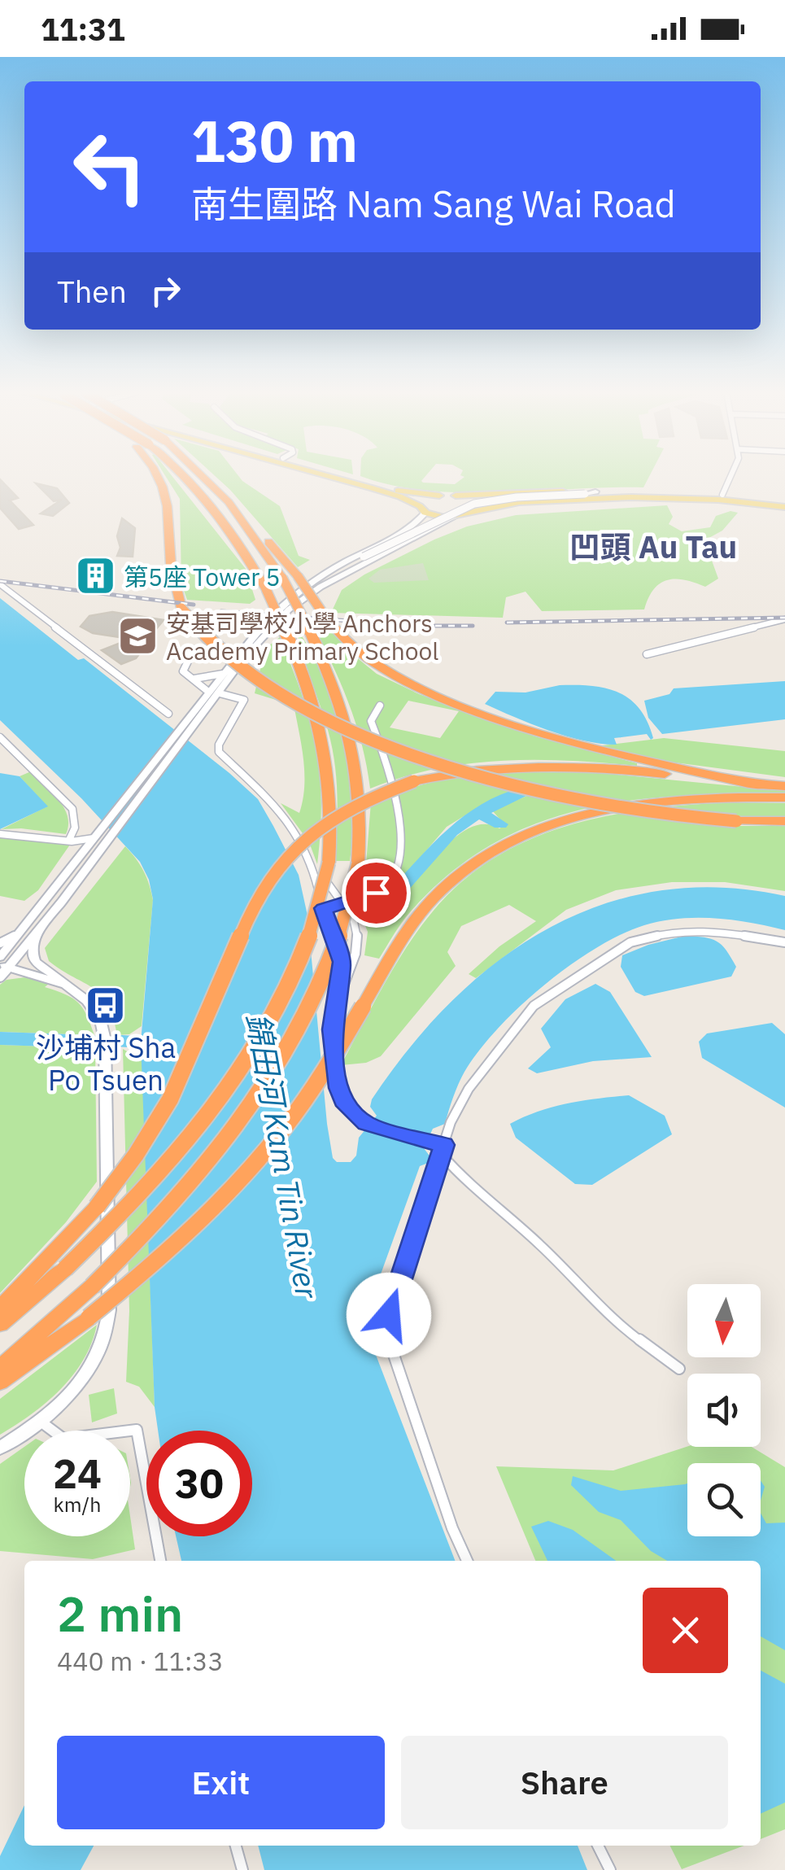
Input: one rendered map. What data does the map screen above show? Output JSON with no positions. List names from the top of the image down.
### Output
{
  "districts": ["凹頭 Au Tau"],
  "water": ["錦田河 Kam Tin River"],
  "places": {
    "building": ["第5座 Tower 5"],
    "school or university": ["安基司學校小學 Anchors Academy Primary School"],
    "bus stop": ["沙埔村 Sha Po Tsuen"]
  },
  "north": "bottom",
  "page": {
    "status": "11:31",
    "turn": ["130 m", "南生圍路 Nam Sang Wai Road"],
    "then": "Then",
    "speed": "24 km/h",
    "limit": "30",
    "heading": ["2 min", "440 m · 11:33"],
    "buttons": ["Exit", "Share"]
  }
}
